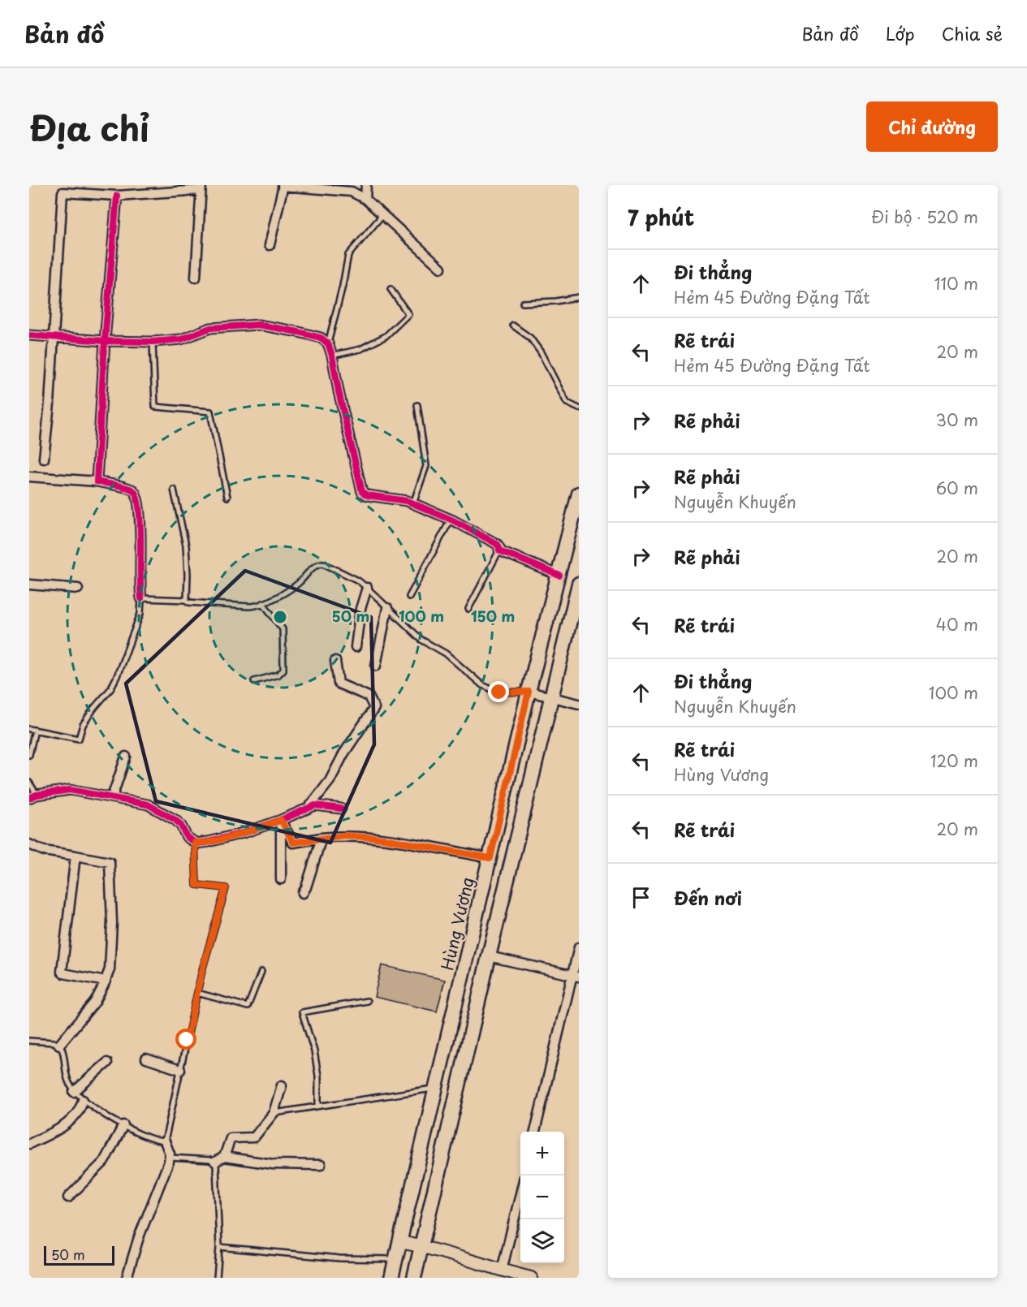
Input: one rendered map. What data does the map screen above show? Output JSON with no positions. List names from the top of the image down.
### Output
{
  "streets": {
    "main road": ["Hùng Vương"]
  },
  "scale_bar": "50 m",
  "page": {
    "header": "Bản đồ",
    "nav": ["Bản đồ", "Lớp", "Chia sẻ"],
    "title": "Địa chỉ",
    "buttons": "Chỉ đường",
    "heading": ["7 phút", "Đi bộ · 520 m"],
    "list": [
      ["Đi thẳng", "Hẻm 45 Đường Đặng Tất", "110 m"],
      ["Rẽ trái", "Hẻm 45 Đường Đặng Tất", "20 m"],
      ["Rẽ phải", "30 m"],
      ["Rẽ phải", "Nguyễn Khuyến", "60 m"],
      ["Rẽ phải", "20 m"],
      ["Rẽ trái", "40 m"],
      ["Đi thẳng", "Nguyễn Khuyến", "100 m"],
      ["Rẽ trái", "Hùng Vương", "120 m"],
      ["Rẽ trái", "20 m"],
      "Đến nơi"
    ],
    "map_buttons": ["+", "−"],
    "scale": "50 m"
  },
  "rings": ["50 m", "100 m", "150 m"]
}
